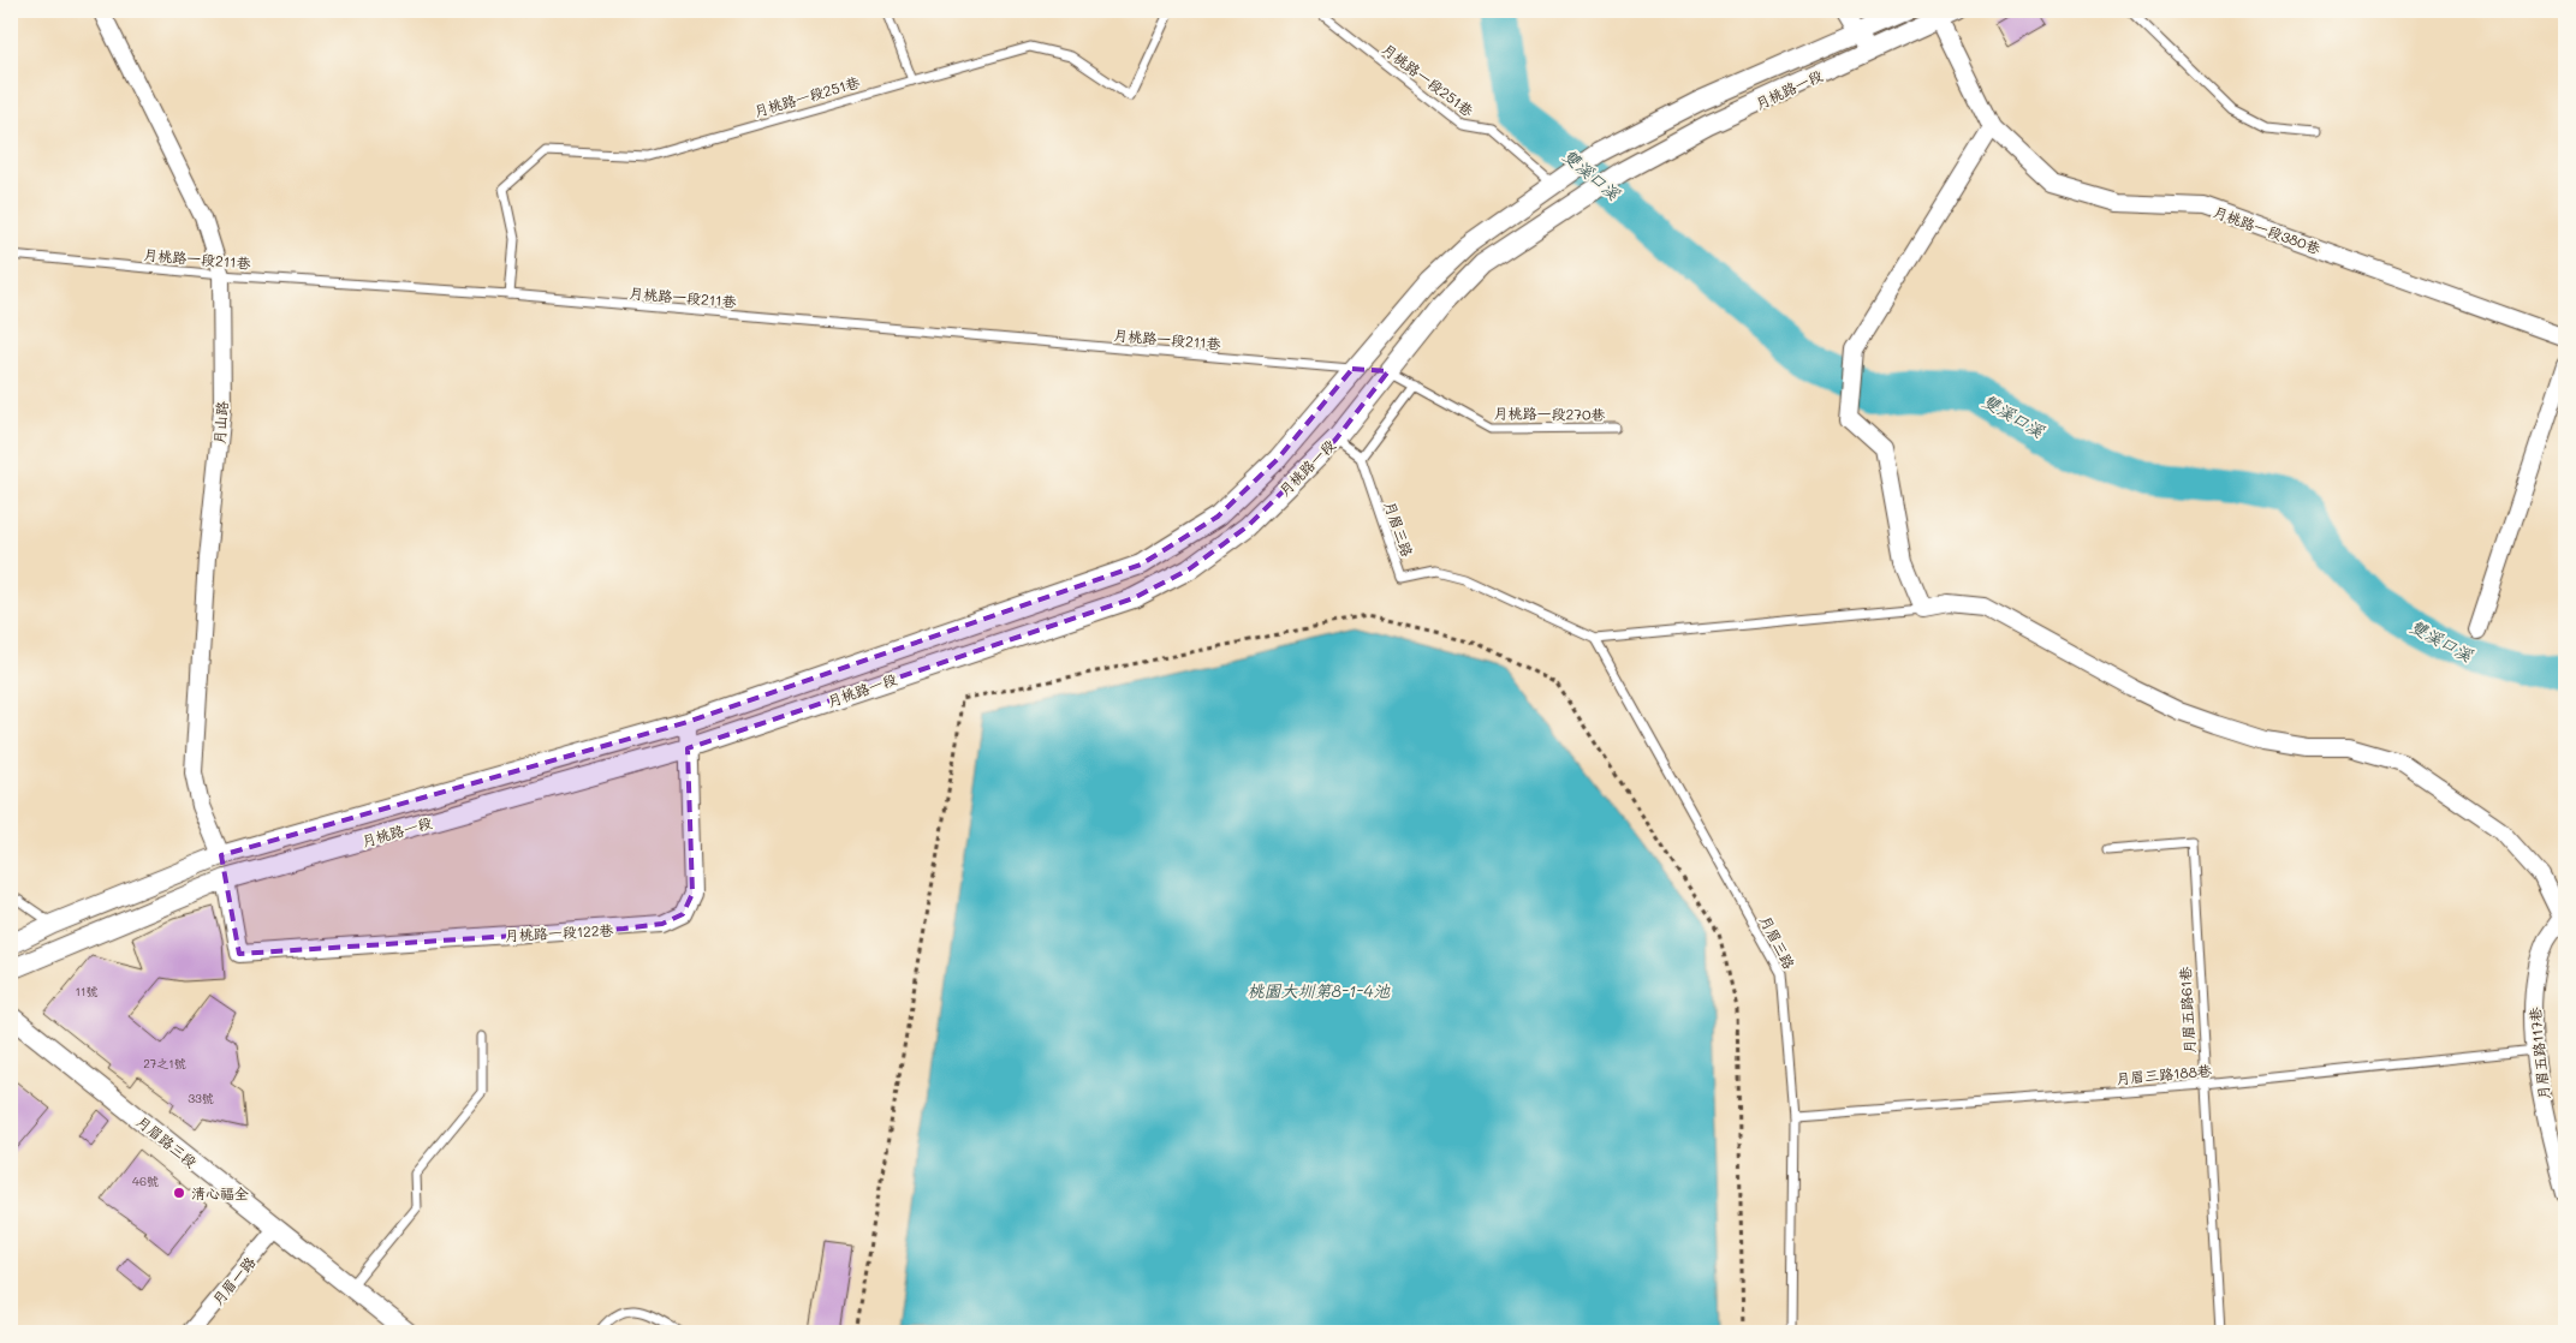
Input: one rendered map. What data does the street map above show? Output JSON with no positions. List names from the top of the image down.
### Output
{
  "streets": {
    "street": [
      "月桃路一段",
      "月桃路一段380巷",
      "月山路",
      "月桃路一段122巷",
      "月眉五路117巷",
      "月眉路三段",
      "月眉一路"
    ],
    "lane": [
      "月桃路一段251巷",
      "月桃路一段211巷",
      "月桃路一段270巷",
      "月眉三路",
      "月眉五路61巷",
      "月眉三路188巷"
    ]
  },
  "crossings": [
    ["月桃路一段251巷", "月桃路一段"],
    ["月桃路一段251巷", "月桃路一段211巷"],
    ["月桃路一段", "月桃路一段380巷"],
    ["月桃路一段", "月桃路一段211巷"],
    ["月桃路一段", "月桃路一段270巷"],
    ["月桃路一段", "月山路"],
    ["月桃路一段", "月桃路一段122巷"],
    ["月桃路一段211巷", "月山路"],
    ["月眉三路", "月眉三路188巷"],
    ["月眉五路61巷", "月眉三路188巷"],
    ["月眉五路117巷", "月眉三路188巷"],
    ["月眉路三段", "月眉一路"]
  ],
  "water": ["雙溪口溪", "桃園大圳第8-1-4池"],
  "places": ["清心福全"],
  "house_numbers": [
    "11號",
    "27之1號",
    "33號",
    "46號"
  ]
}
